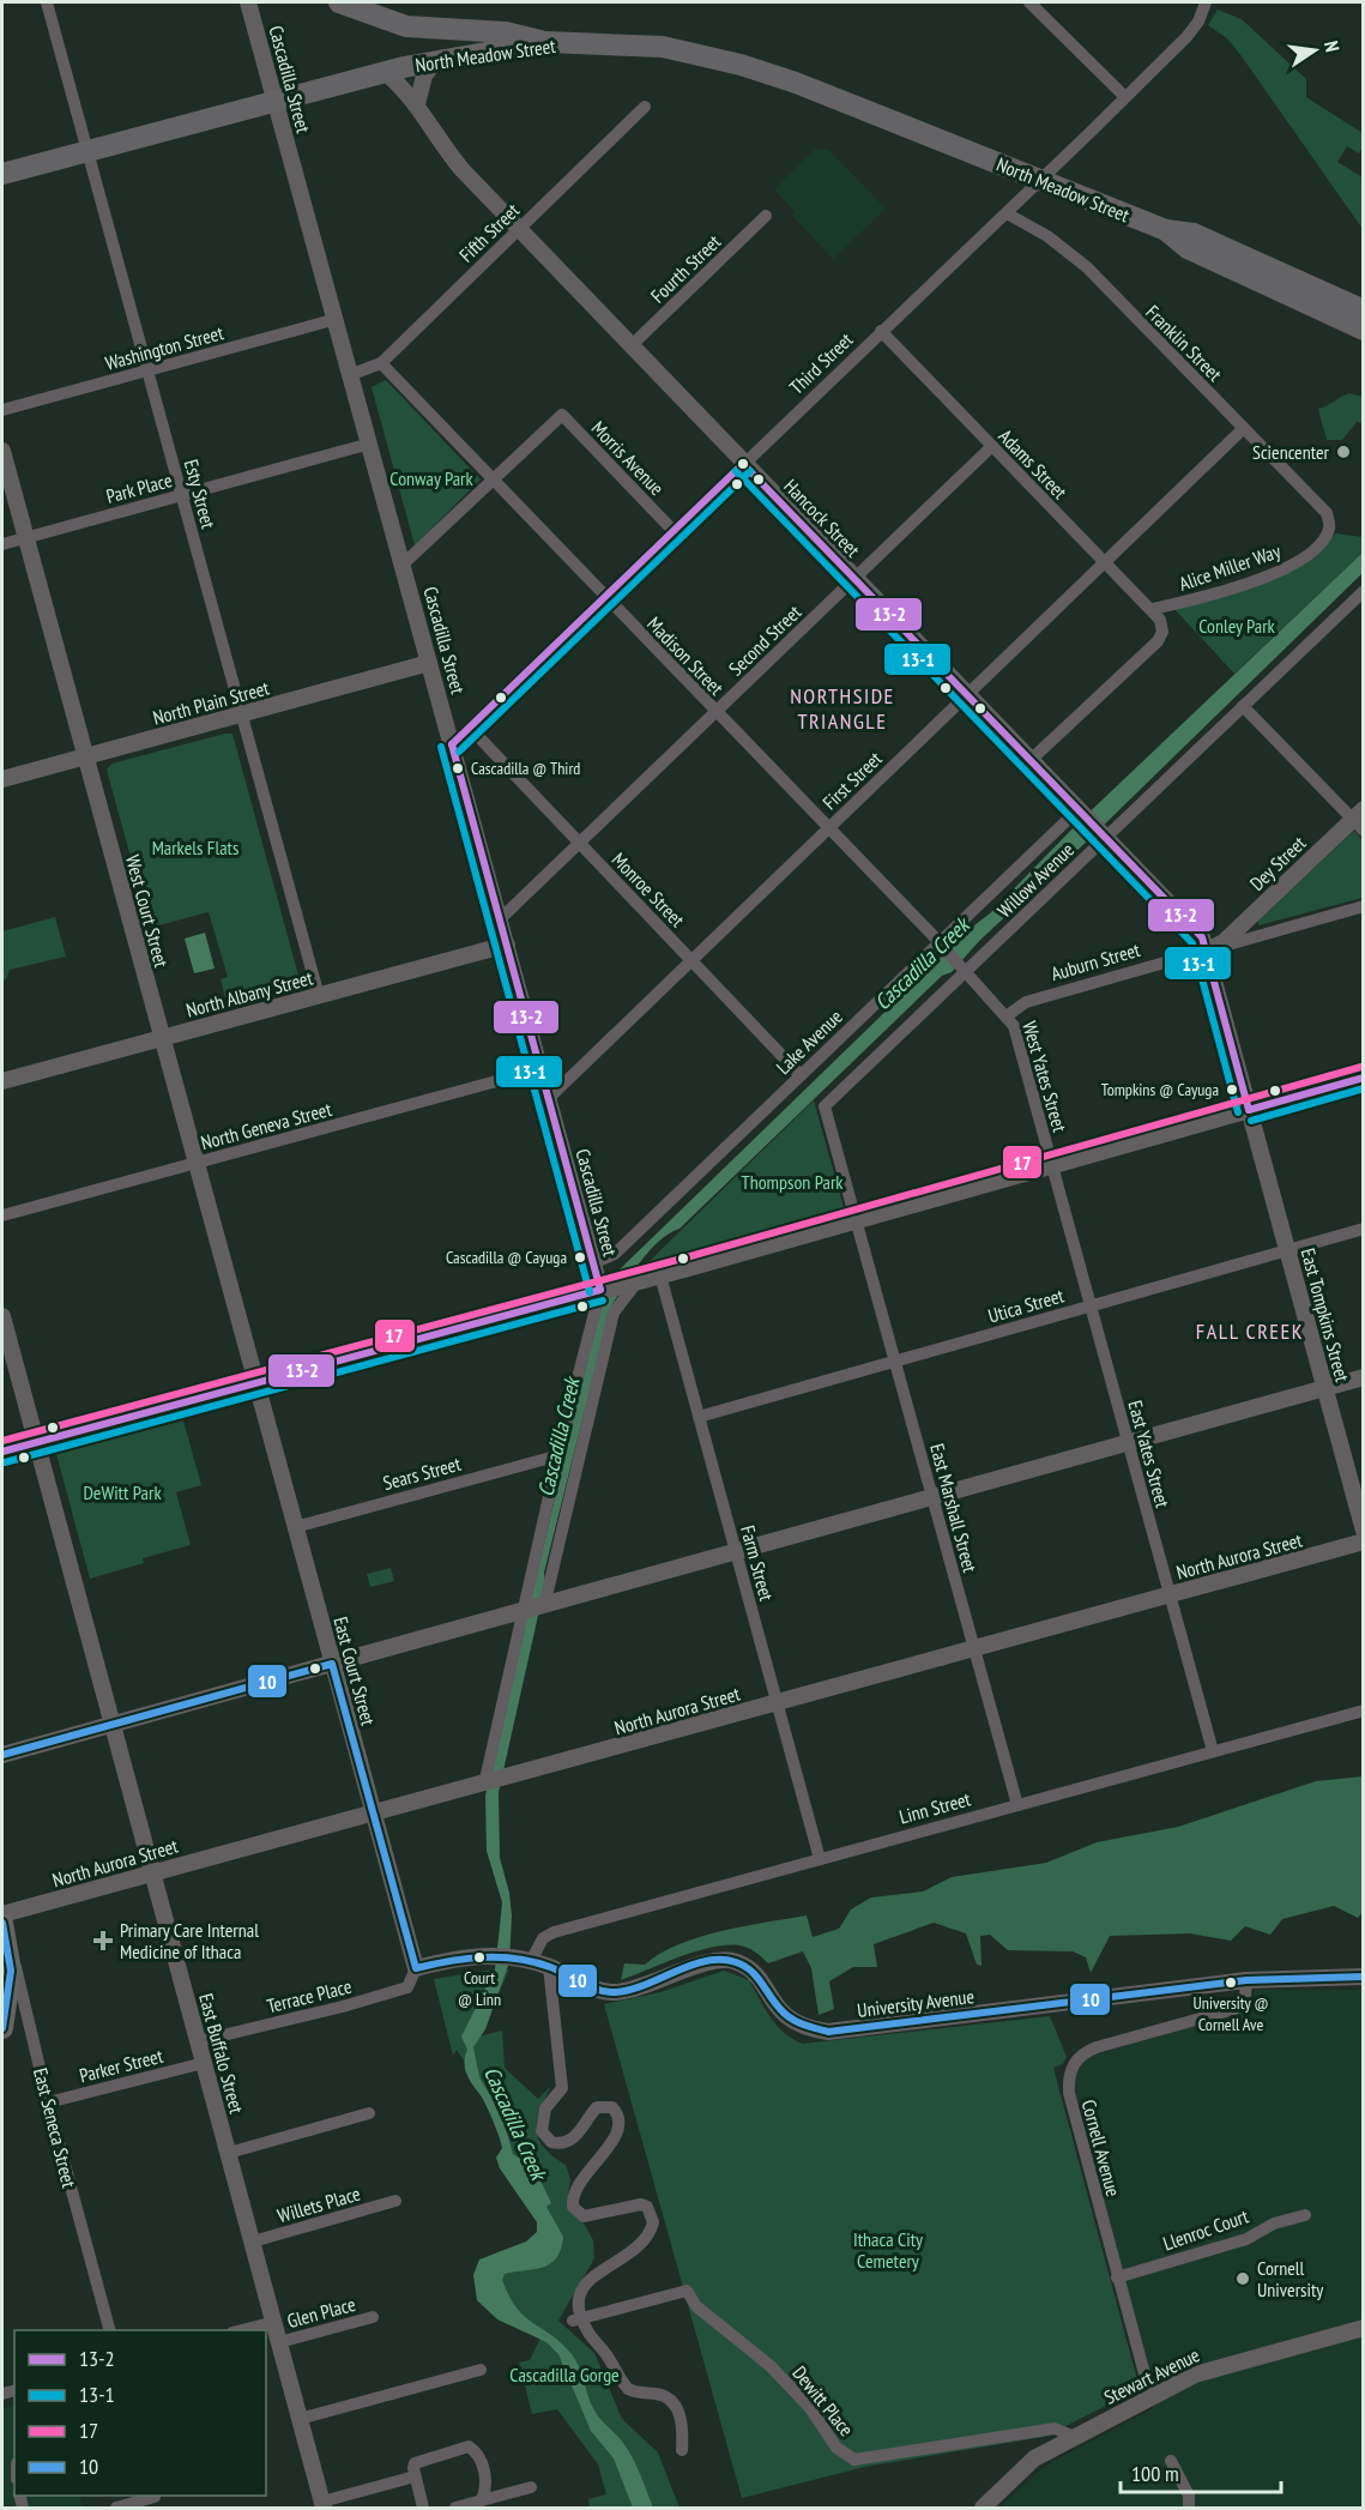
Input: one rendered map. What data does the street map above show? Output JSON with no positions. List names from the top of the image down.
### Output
{
  "streets": {
    "highway": ["North Meadow Street", "East Seneca Street"],
    "street": [
      "Cascadilla Street",
      "Fifth Street",
      "Fourth Street",
      "Franklin Street",
      "Washington Street",
      "Third Street",
      "Morris Avenue",
      "Adams Street",
      "Park Place",
      "Esty Street",
      "Hancock Street",
      "Alice Miller Way",
      "Second Street",
      "Madison Street",
      "North Plain Street",
      "First Street",
      "Dey Street",
      "Willow Avenue",
      "Monroe Street",
      "West Court Street",
      "Auburn Street",
      "North Albany Street",
      "Lake Avenue",
      "West Yates Street",
      "North Geneva Street",
      "Utica Street",
      "East Tompkins Street",
      "East Yates Street",
      "Sears Street",
      "East Marshall Street",
      "North Aurora Street",
      "Farm Street",
      "East Court Street",
      "Linn Street",
      "Terrace Place",
      "University Avenue",
      "East Buffalo Street",
      "Parker Street",
      "Cornell Avenue",
      "Willets Place",
      "Llenroc Court",
      "Glen Place",
      "Stewart Avenue",
      "Dewitt Place"
    ]
  },
  "crossings": [
    ["North Meadow Street", "Cascadilla Street"],
    ["North Meadow Street", "Third Street"],
    ["North Meadow Street", "Esty Street"],
    ["North Meadow Street", "Hancock Street"],
    ["Cascadilla Street", "Fifth Street"],
    ["Cascadilla Street", "Washington Street"],
    ["Cascadilla Street", "Third Street"],
    ["Cascadilla Street", "Park Place"],
    ["Cascadilla Street", "Second Street"],
    ["Cascadilla Street", "North Plain Street"],
    ["Cascadilla Street", "First Street"],
    ["Cascadilla Street", "North Albany Street"],
    ["Cascadilla Street", "Lake Avenue"],
    ["Cascadilla Street", "North Geneva Street"],
    ["Fifth Street", "Hancock Street"],
    ["Fifth Street", "Madison Street"],
    ["Fourth Street", "Hancock Street"],
    ["Franklin Street", "Third Street"],
    ["Franklin Street", "Alice Miller Way"],
    ["Franklin Street", "First Street"],
    ["Washington Street", "Esty Street"],
    ["Third Street", "Morris Avenue"],
    ["Third Street", "Adams Street"],
    ["Third Street", "Hancock Street"],
    ["Third Street", "Madison Street"],
    ["Third Street", "Monroe Street"],
    ["Morris Avenue", "Madison Street"],
    ["Adams Street", "Alice Miller Way"],
    ["Adams Street", "Second Street"],
    ["Adams Street", "First Street"],
    ["Park Place", "Esty Street"],
    ["Park Place", "West Court Street"],
    ["Esty Street", "North Plain Street"],
    ["Esty Street", "North Albany Street"],
    ["Hancock Street", "Second Street"],
    ["Hancock Street", "First Street"],
    ["Hancock Street", "Dey Street"],
    ["Hancock Street", "Willow Avenue"],
    ["Hancock Street", "Auburn Street"],
    ["Hancock Street", "Lake Avenue"],
    ["Hancock Street", "East Tompkins Street"],
    ["Second Street", "Madison Street"],
    ["Second Street", "Monroe Street"],
    ["Madison Street", "First Street"],
    ["Madison Street", "Willow Avenue"],
    ["Madison Street", "Lake Avenue"],
    ["Madison Street", "West Yates Street"],
    ["North Plain Street", "West Court Street"],
    ["First Street", "Monroe Street"],
    ["Dey Street", "Auburn Street"],
    ["Dey Street", "East Tompkins Street"],
    ["Willow Avenue", "West Yates Street"],
    ["Willow Avenue", "East Marshall Street"],
    ["Monroe Street", "Lake Avenue"],
    ["West Court Street", "North Albany Street"],
    ["West Court Street", "North Geneva Street"],
    ["West Court Street", "East Court Street"],
    ["Auburn Street", "West Yates Street"],
    ["Auburn Street", "East Tompkins Street"],
    ["West Yates Street", "East Yates Street"],
    ["Utica Street", "East Tompkins Street"],
    ["Utica Street", "East Yates Street"],
    ["Utica Street", "East Marshall Street"],
    ["Utica Street", "Farm Street"],
    ["East Yates Street", "North Aurora Street"],
    ["East Yates Street", "Linn Street"],
    ["Sears Street", "East Court Street"],
    ["East Marshall Street", "North Aurora Street"],
    ["East Marshall Street", "Linn Street"],
    ["North Aurora Street", "Farm Street"],
    ["North Aurora Street", "East Court Street"],
    ["North Aurora Street", "East Buffalo Street"],
    ["Farm Street", "Linn Street"],
    ["East Court Street", "Terrace Place"],
    ["East Court Street", "University Avenue"],
    ["Linn Street", "University Avenue"],
    ["Terrace Place", "University Avenue"],
    ["Terrace Place", "East Buffalo Street"],
    ["University Avenue", "Cornell Avenue"],
    ["East Buffalo Street", "Parker Street"],
    ["East Buffalo Street", "Willets Place"],
    ["East Buffalo Street", "Glen Place"],
    ["Parker Street", "East Seneca Street"],
    ["Cornell Avenue", "Llenroc Court"],
    ["Cornell Avenue", "Stewart Avenue"],
    ["Stewart Avenue", "Dewitt Place"]
  ],
  "districts": ["NORTHSIDE TRIANGLE", "FALL CREEK"],
  "water": ["Cascadilla Creek"],
  "parks": [
    "Conway Park",
    "Conley Park",
    "Markels Flats",
    "Thompson Park",
    "DeWitt Park",
    "Ithaca City Cemetery",
    "Cascadilla Gorge"
  ],
  "places": {
    "other": [
      "Sciencenter",
      "Cascadilla @ Third",
      "Tompkins @ Cayuga",
      "Cascadilla @ Cayuga",
      "Court @ Linn",
      "University @ Cornell Ave",
      "Cornell University"
    ],
    "health": ["Primary Care Internal Medicine of Ithaca"]
  },
  "lines": [
    "transit line 13-2",
    "transit line 13-1",
    "transit line 17",
    "transit line 10"
  ],
  "legend": [
    "13-2",
    "13-1",
    "17",
    "10"
  ],
  "scale_bar": "100 m",
  "north": "right"
}
